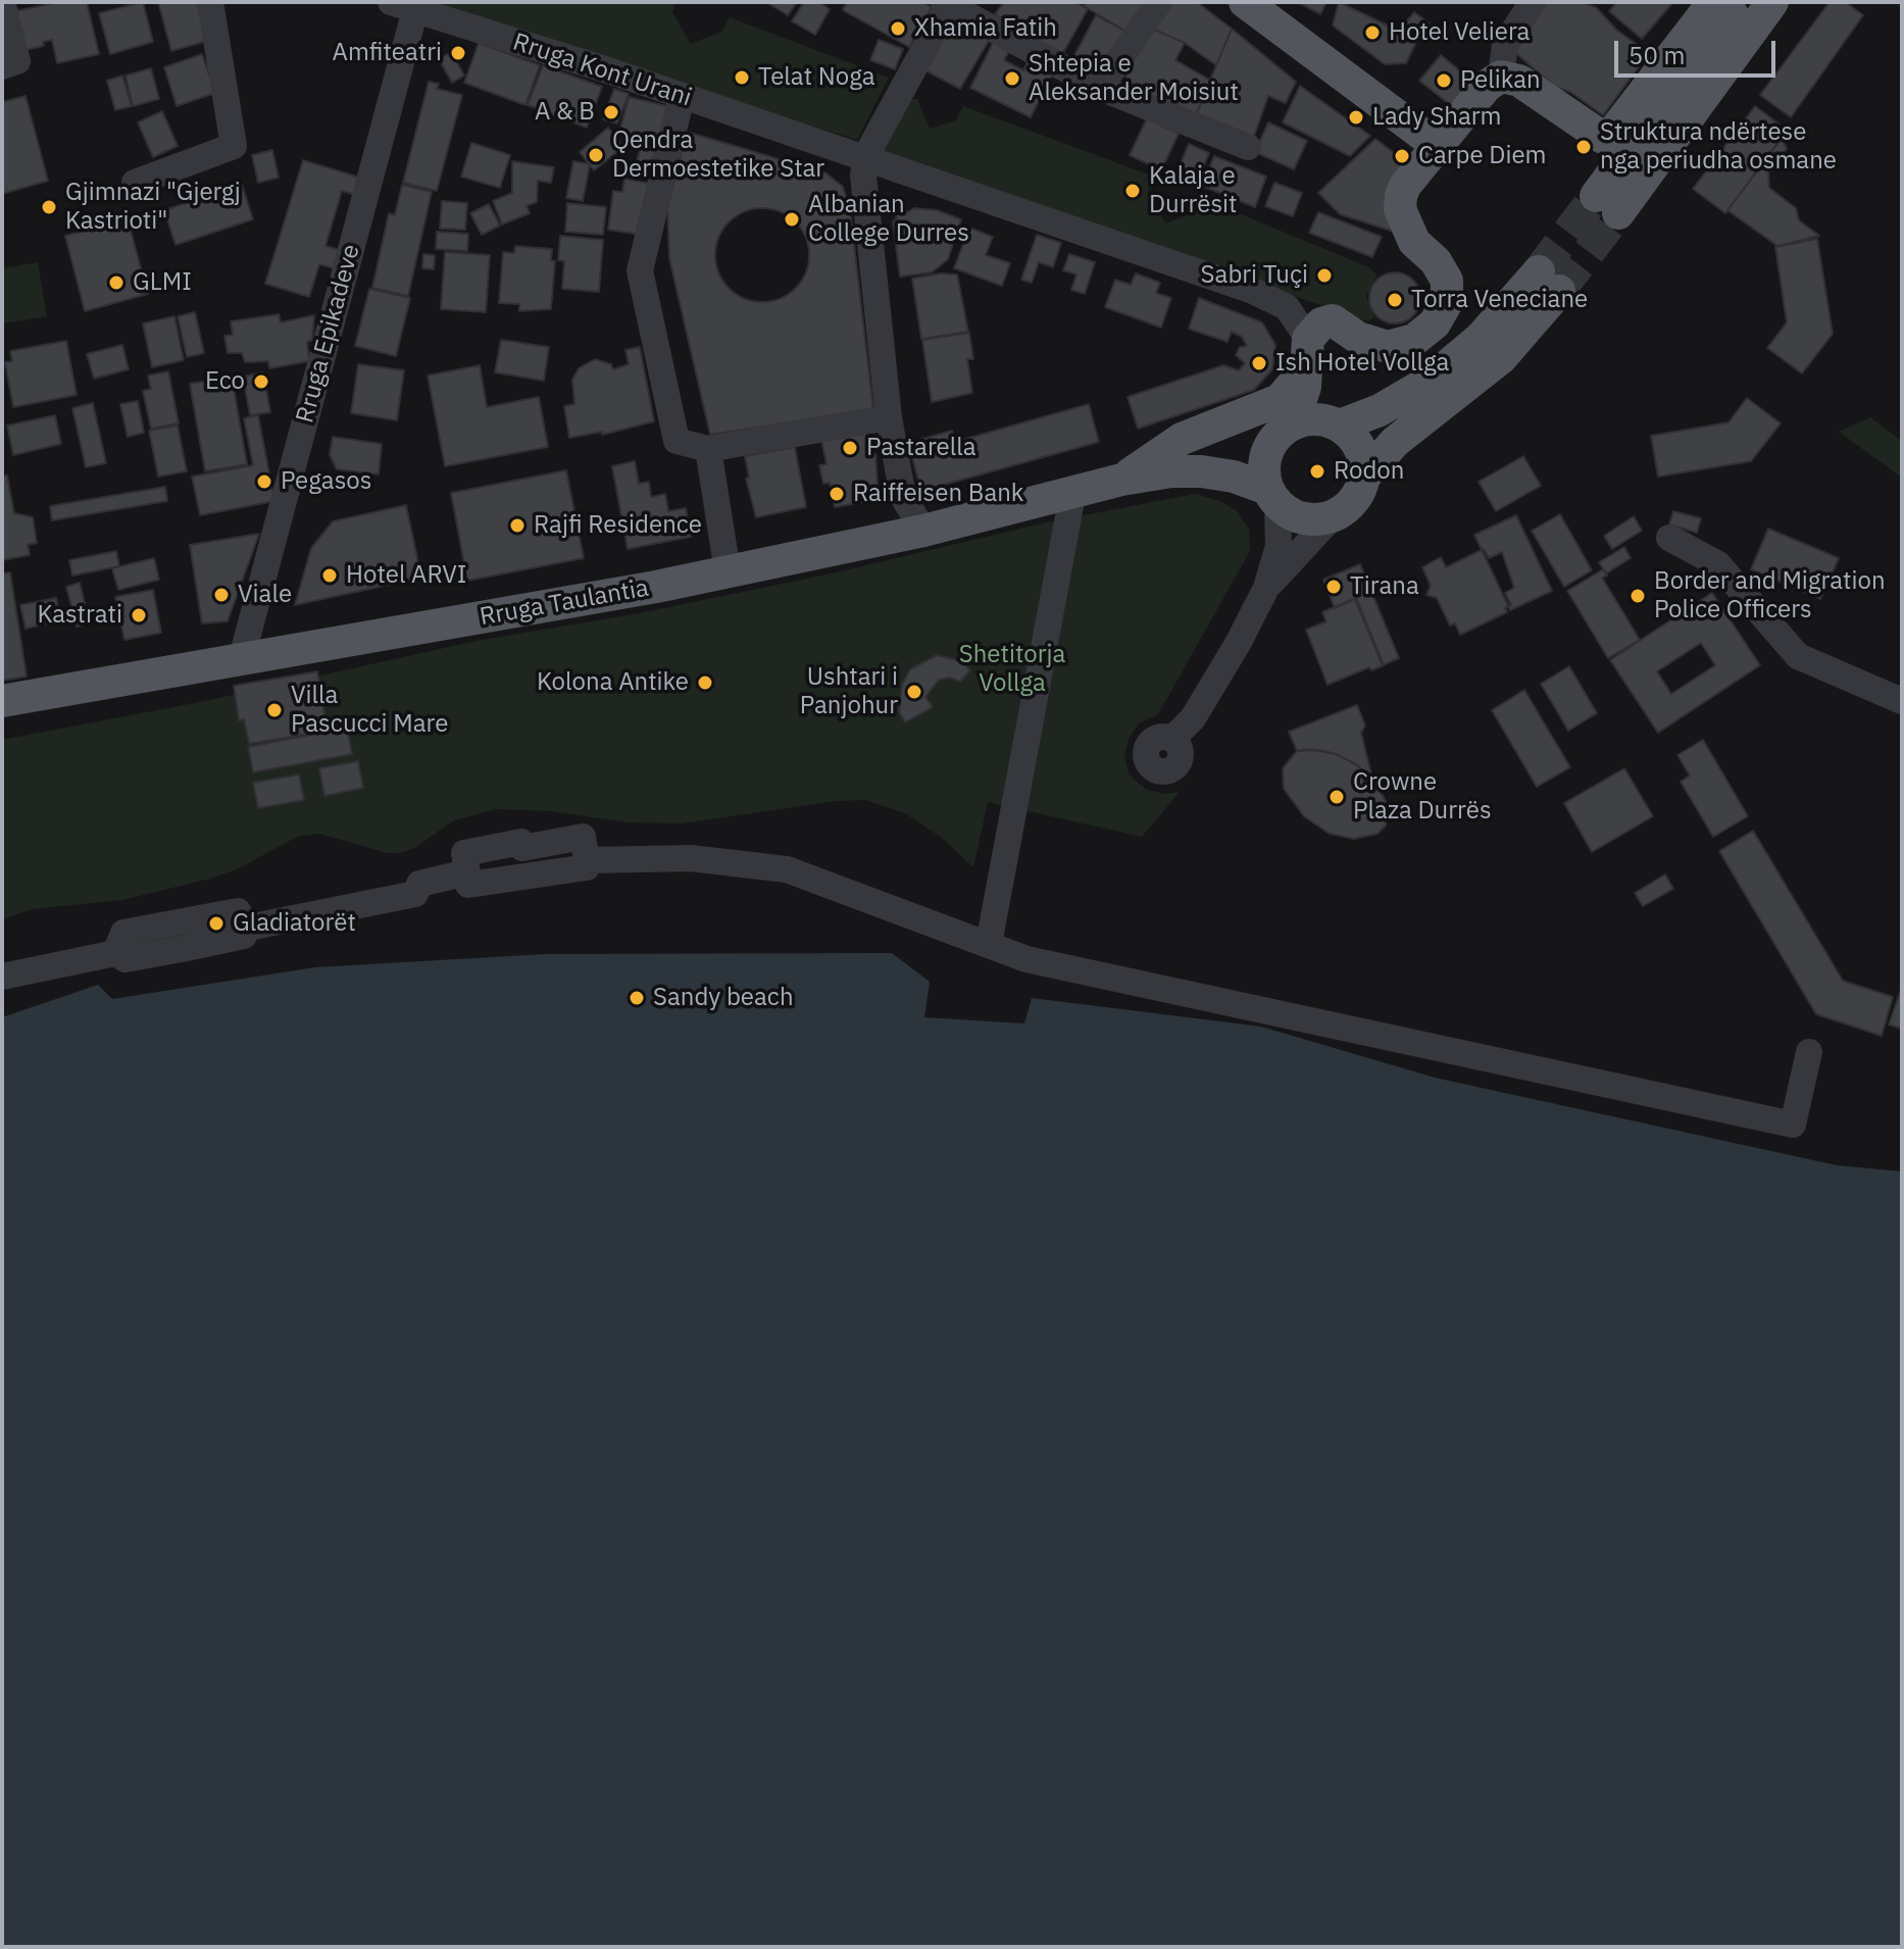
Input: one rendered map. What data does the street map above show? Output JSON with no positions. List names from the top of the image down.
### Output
{
  "streets": {
    "main road": ["Rruga Kont Urani", "Rruga Taulantia"],
    "street": ["Rruga Epikadeve"]
  },
  "crossings": [
    ["Rruga Kont Urani", "Rruga Epikadeve"],
    ["Rruga Epikadeve", "Rruga Taulantia"]
  ],
  "parks": ["Shetitorja Vollga"],
  "places": [
    "Xhamia Fatih",
    "Hotel Veliera",
    "Amfiteatri",
    "Telat Noga",
    "Shtepia e Aleksander Moisiut",
    "Pelikan",
    "A & B",
    "Lady Sharm",
    "Struktura ndërtese nga periudha osmane",
    "Qendra Dermoestetike Star",
    "Carpe Diem",
    "Kalaja e Durrësit",
    "Gjimnazi \"Gjergj Kastrioti\"",
    "Albanian College Durres",
    "Sabri Tuçi",
    "GLMI",
    "Torra Veneciane",
    "Ish Hotel Vollga",
    "Eco",
    "Pastarella",
    "Rodon",
    "Pegasos",
    "Raiffeisen Bank",
    "Rajfi Residence",
    "Hotel ARVI",
    "Tirana",
    "Viale",
    "Border and Migration Police Officers",
    "Kastrati",
    "Kolona Antike",
    "Ushtari i Panjohur",
    "Villa Pascucci Mare",
    "Crowne Plaza Durrës",
    "Gladiatorët",
    "Sandy beach"
  ],
  "scale_bar": "50 m"
}
